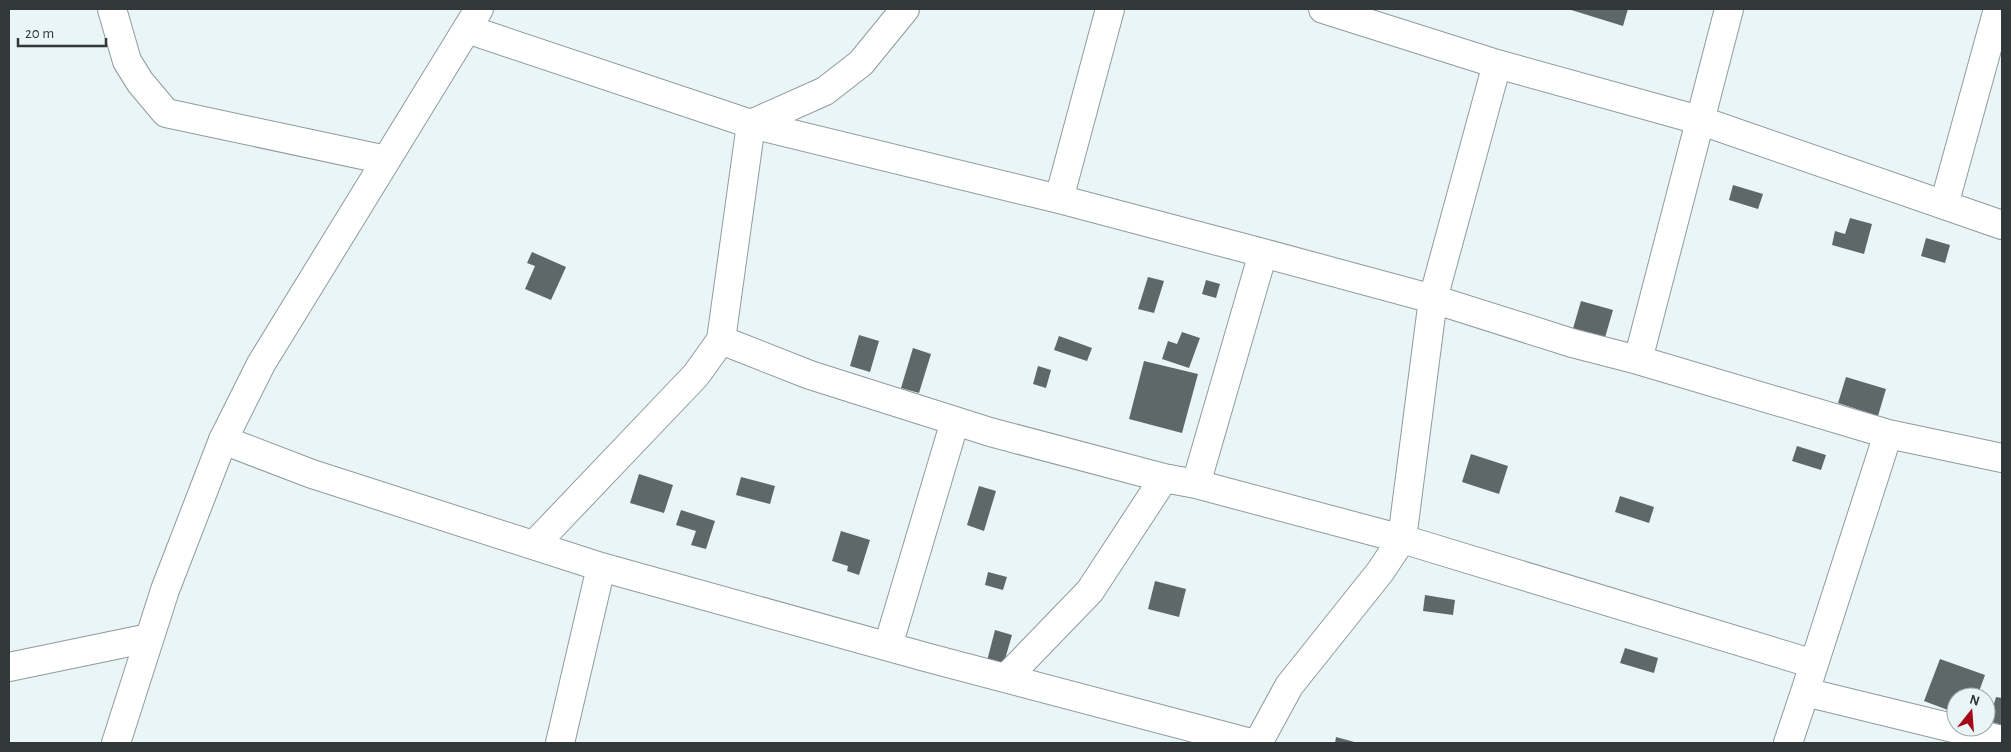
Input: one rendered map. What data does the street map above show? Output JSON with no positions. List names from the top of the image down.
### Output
{
  "scale_bar": "20 m",
  "north": "top"
}
